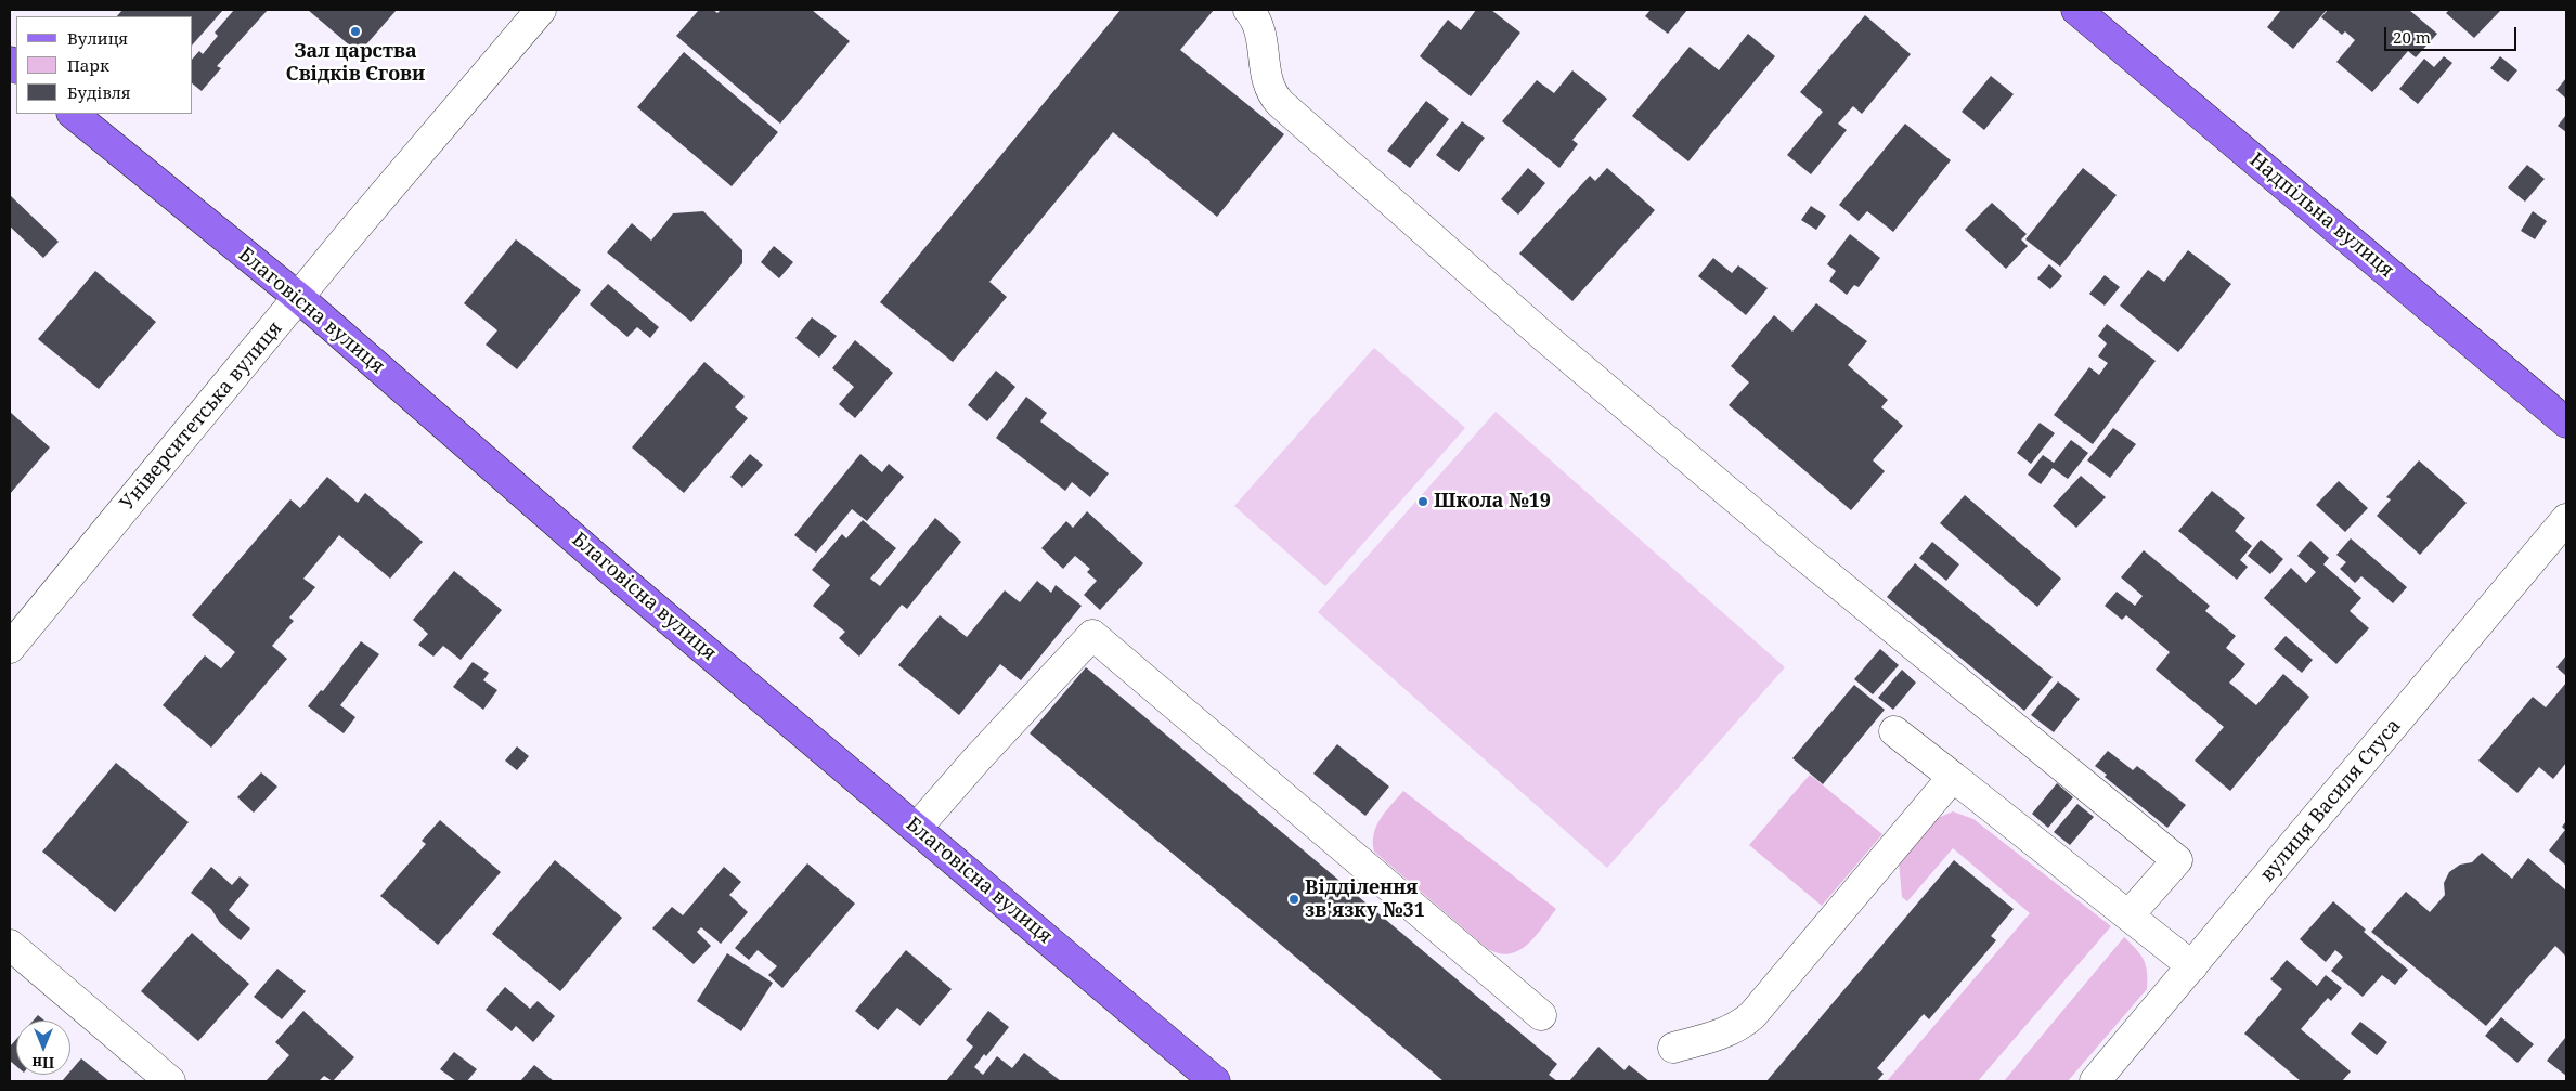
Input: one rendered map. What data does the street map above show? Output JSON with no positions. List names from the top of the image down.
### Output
{
  "streets": {
    "main road": ["Надпільна вулиця", "Благовісна вулиця"],
    "street": ["Університетська вулиця", "вулиця Василя Стуса"]
  },
  "crossings": [
    ["Благовісна вулиця", "Університетська вулиця"]
  ],
  "places": ["Зал царства Свідків Єгови", "Школа №19", "Відділення зв'язку №31"],
  "legend": ["Вулиця", "Парк", "Будівля"],
  "scale_bar": "20 m",
  "north": "bottom"
}
